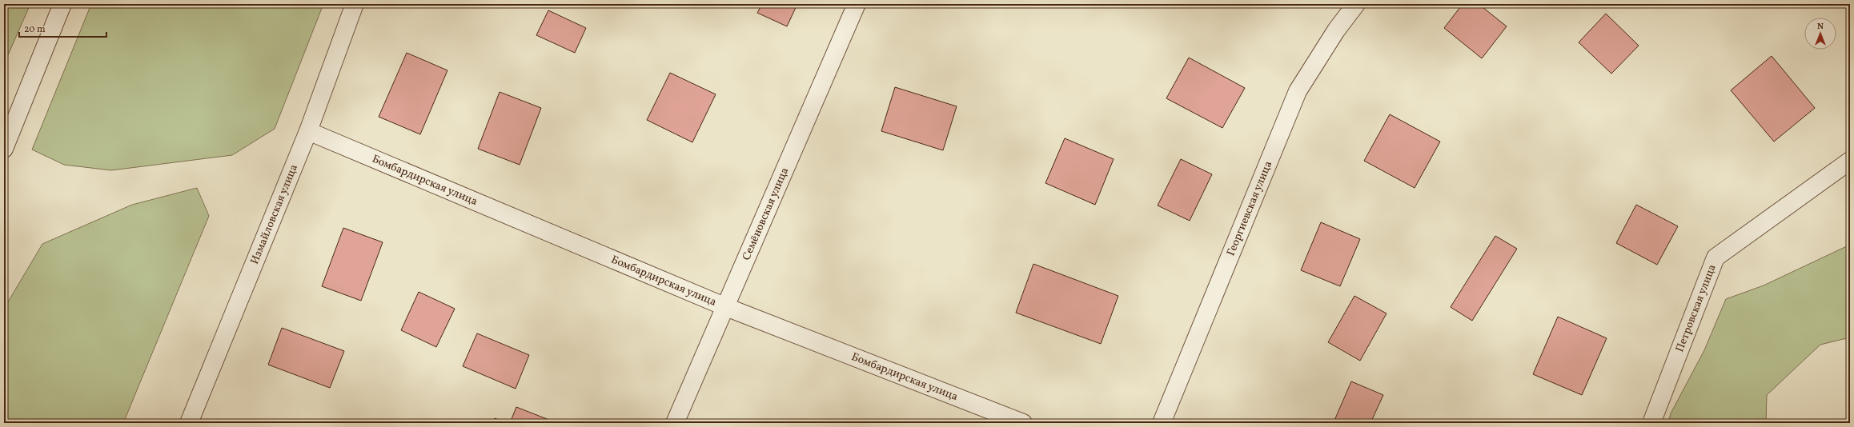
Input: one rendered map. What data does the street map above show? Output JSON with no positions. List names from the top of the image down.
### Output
{
  "streets": {
    "street": [
      "Бомбардирская улица",
      "Георгиевская улица",
      "Семёновская улица",
      "Измайловская улица",
      "Петровская улица"
    ]
  },
  "crossings": [
    ["Бомбардирская улица", "Семёновская улица"],
    ["Бомбардирская улица", "Измайловская улица"]
  ],
  "scale_bar": "20 m",
  "north": "top"
}
